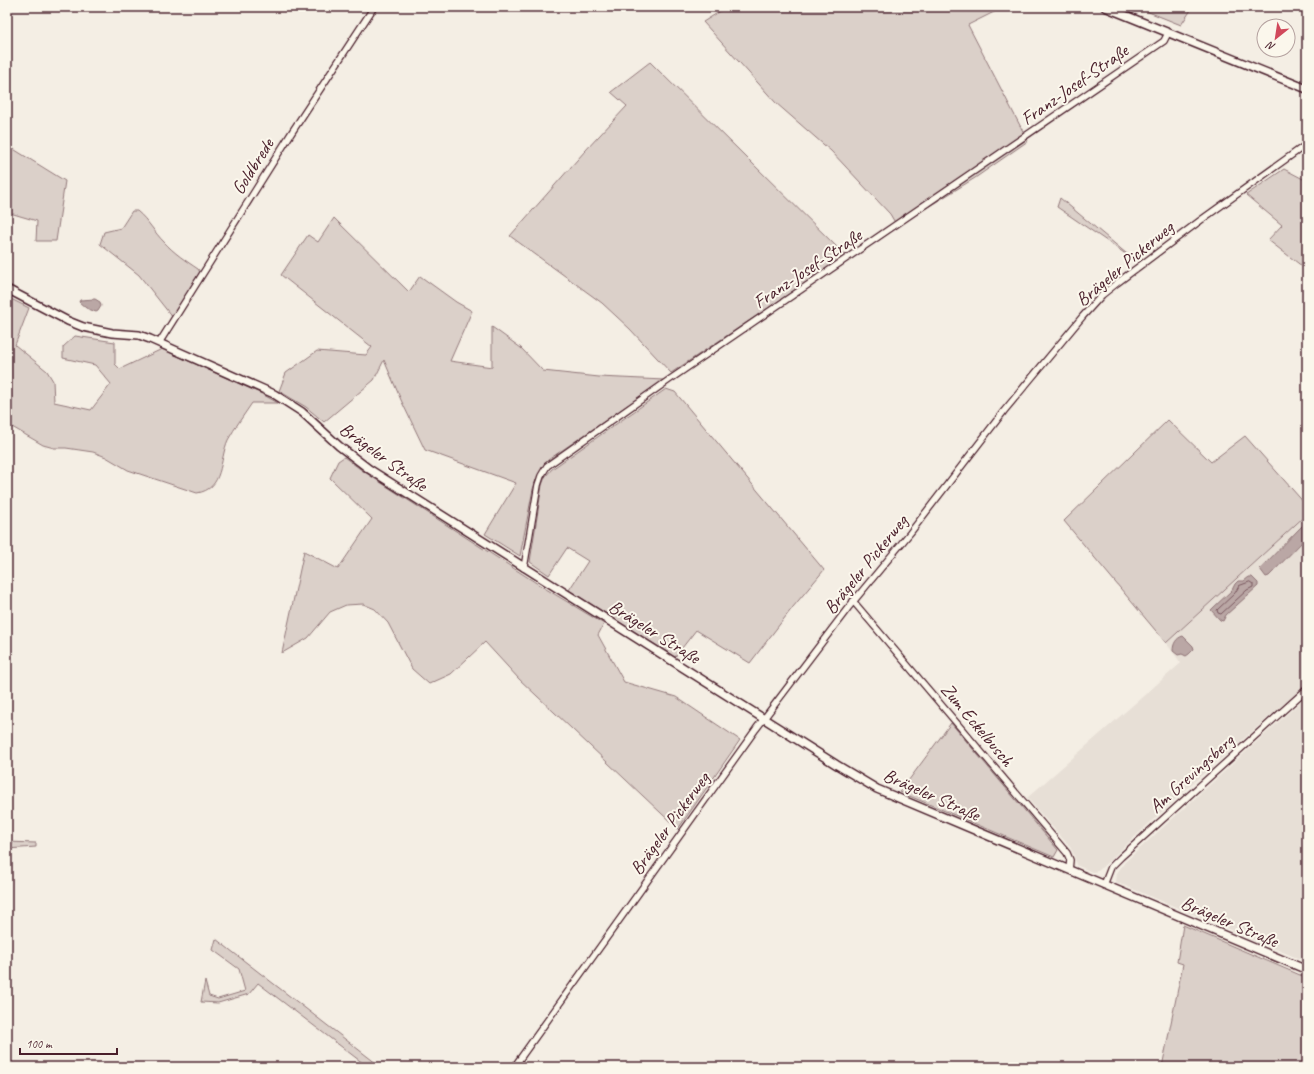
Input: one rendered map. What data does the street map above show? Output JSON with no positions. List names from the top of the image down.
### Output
{
  "streets": {
    "street": [
      "Franz-Josef-Straße",
      "Goldbrede",
      "Brägeler Pickerweg",
      "Brägeler Straße",
      "Zum Eckelbusch",
      "Am Grevingsberg"
    ]
  },
  "crossings": [
    ["Franz-Josef-Straße", "Brägeler Straße"],
    ["Goldbrede", "Brägeler Straße"],
    ["Brägeler Pickerweg", "Brägeler Straße"],
    ["Brägeler Pickerweg", "Zum Eckelbusch"],
    ["Brägeler Straße", "Zum Eckelbusch"],
    ["Brägeler Straße", "Am Grevingsberg"]
  ],
  "scale_bar": "100 m",
  "north": "bottom left"
}
